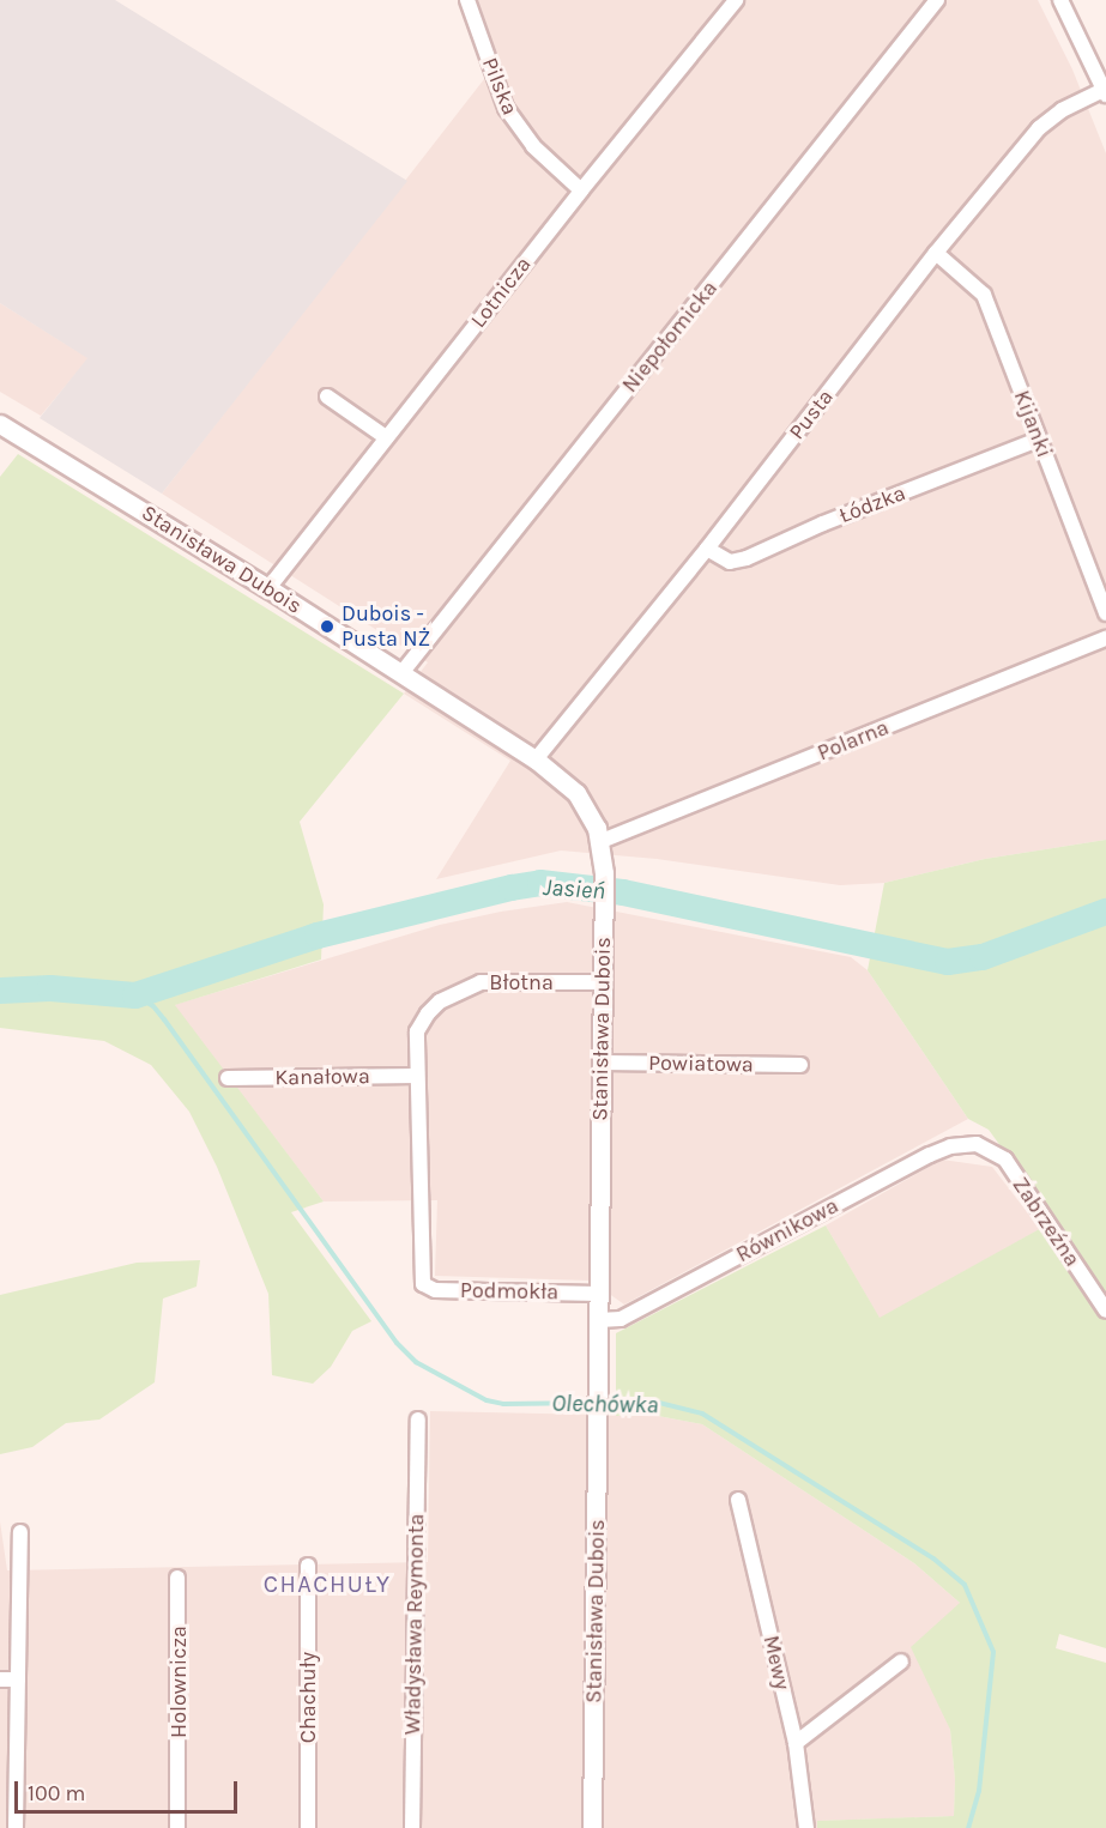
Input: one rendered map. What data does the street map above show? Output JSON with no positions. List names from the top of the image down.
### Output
{
  "streets": {
    "street": [
      "Pilska",
      "Lotnicza",
      "Niepołomicka",
      "Pusta",
      "Kijanki",
      "Łódzka",
      "Stanisława Dubois",
      "Polarna",
      "Błotna",
      "Powiatowa",
      "Kanałowa",
      "Zabrzeźna",
      "Równikowa",
      "Podmokła",
      "Władysława Reymonta",
      "Mewy",
      "Holownicza",
      "Chachuły"
    ]
  },
  "crossings": [
    ["Pilska", "Lotnicza"],
    ["Lotnicza", "Stanisława Dubois"],
    ["Niepołomicka", "Stanisława Dubois"],
    ["Pusta", "Kijanki"],
    ["Pusta", "Łódzka"],
    ["Pusta", "Stanisława Dubois"],
    ["Kijanki", "Łódzka"],
    ["Stanisława Dubois", "Polarna"],
    ["Stanisława Dubois", "Błotna"],
    ["Stanisława Dubois", "Powiatowa"],
    ["Stanisława Dubois", "Równikowa"],
    ["Stanisława Dubois", "Podmokła"],
    ["Błotna", "Kanałowa"],
    ["Błotna", "Podmokła"],
    ["Kanałowa", "Podmokła"],
    ["Zabrzeźna", "Równikowa"]
  ],
  "districts": ["CHACHUŁY"],
  "water": ["Jasień", "Olechówka"],
  "places": ["Dubois - Pusta NŻ"],
  "scale_bar": "100 m"
}
